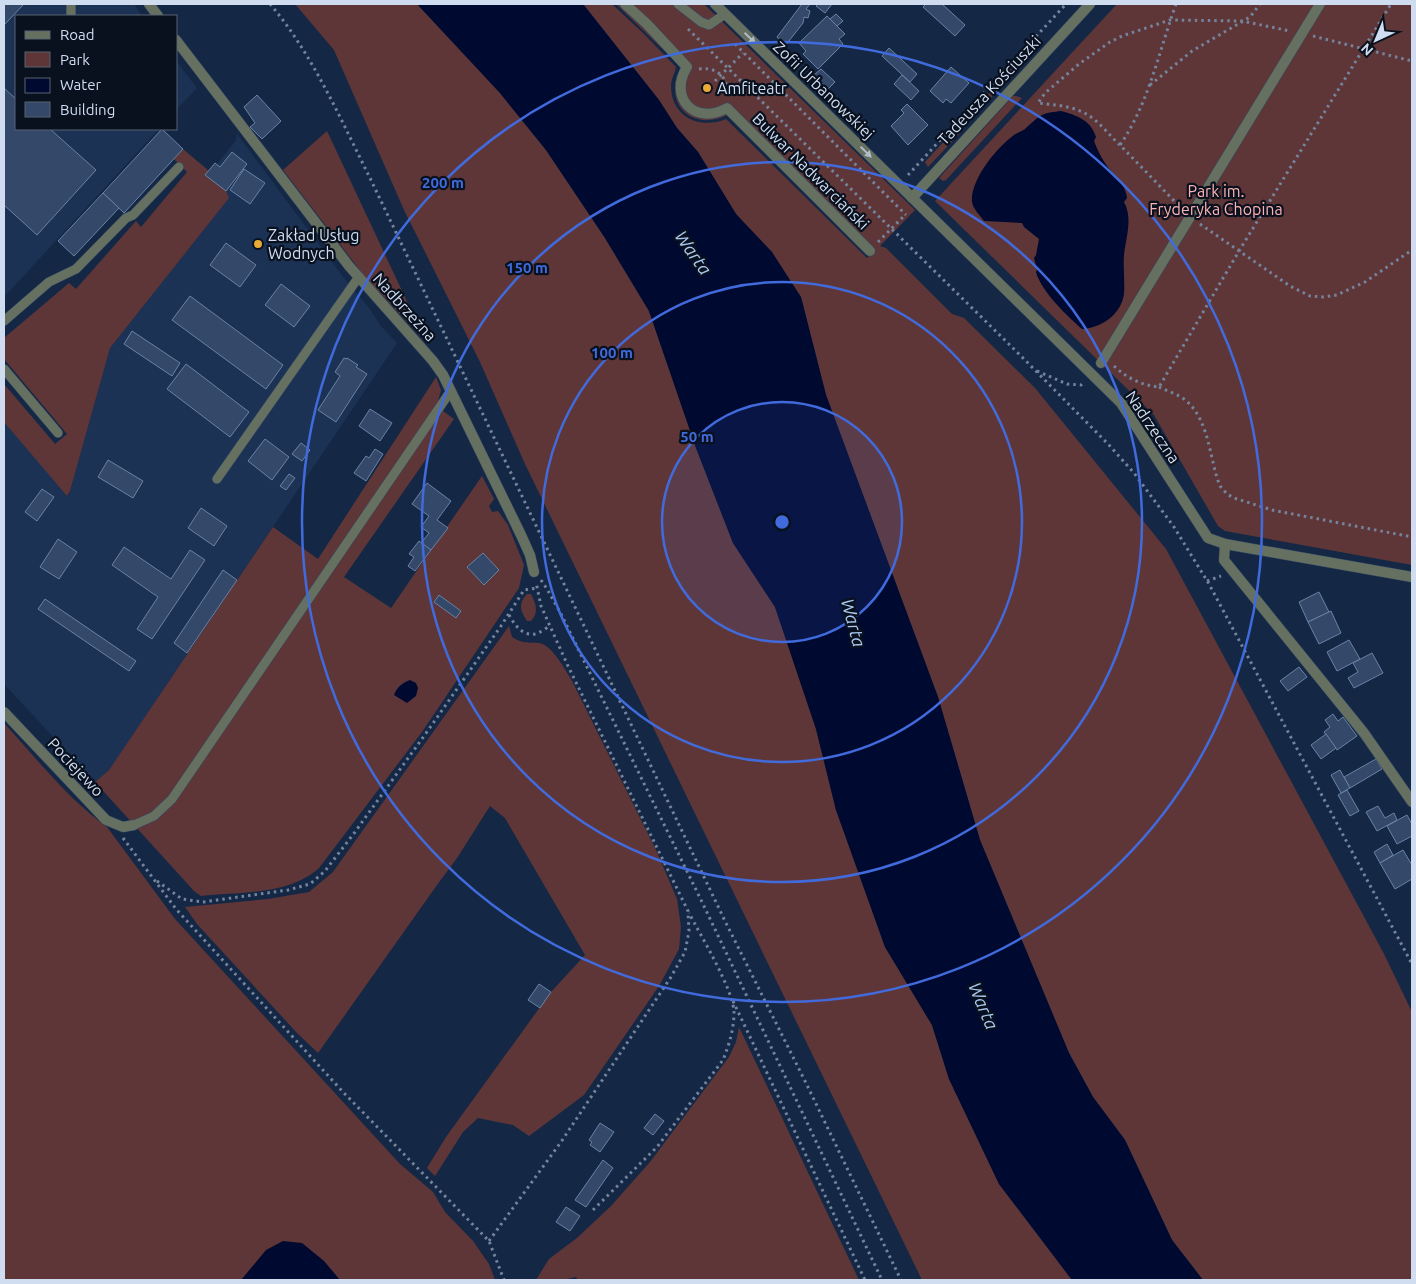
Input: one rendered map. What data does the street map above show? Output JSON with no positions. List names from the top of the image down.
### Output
{
  "streets": {
    "street": [
      "Zofii Urbanowskiej",
      "Tadeusza Kościuszki",
      "Bulwar Nadwarciański",
      "Nadbrzeżna",
      "Nadrzeczna",
      "Pociejewo"
    ]
  },
  "crossings": [
    ["Zofii Urbanowskiej", "Tadeusza Kościuszki"],
    ["Zofii Urbanowskiej", "Nadrzeczna"],
    ["Tadeusza Kościuszki", "Nadrzeczna"]
  ],
  "one_way": ["Zofii Urbanowskiej"],
  "water": ["Warta"],
  "parks": ["Park im. Fryderyka Chopina"],
  "places": ["Amfiteatr", "Zakład Usług Wodnych"],
  "legend": [
    "Road",
    "Park",
    "Water",
    "Building"
  ],
  "north": "bottom left",
  "rings": [
    "200 m",
    "150 m",
    "100 m",
    "50 m"
  ]
}
